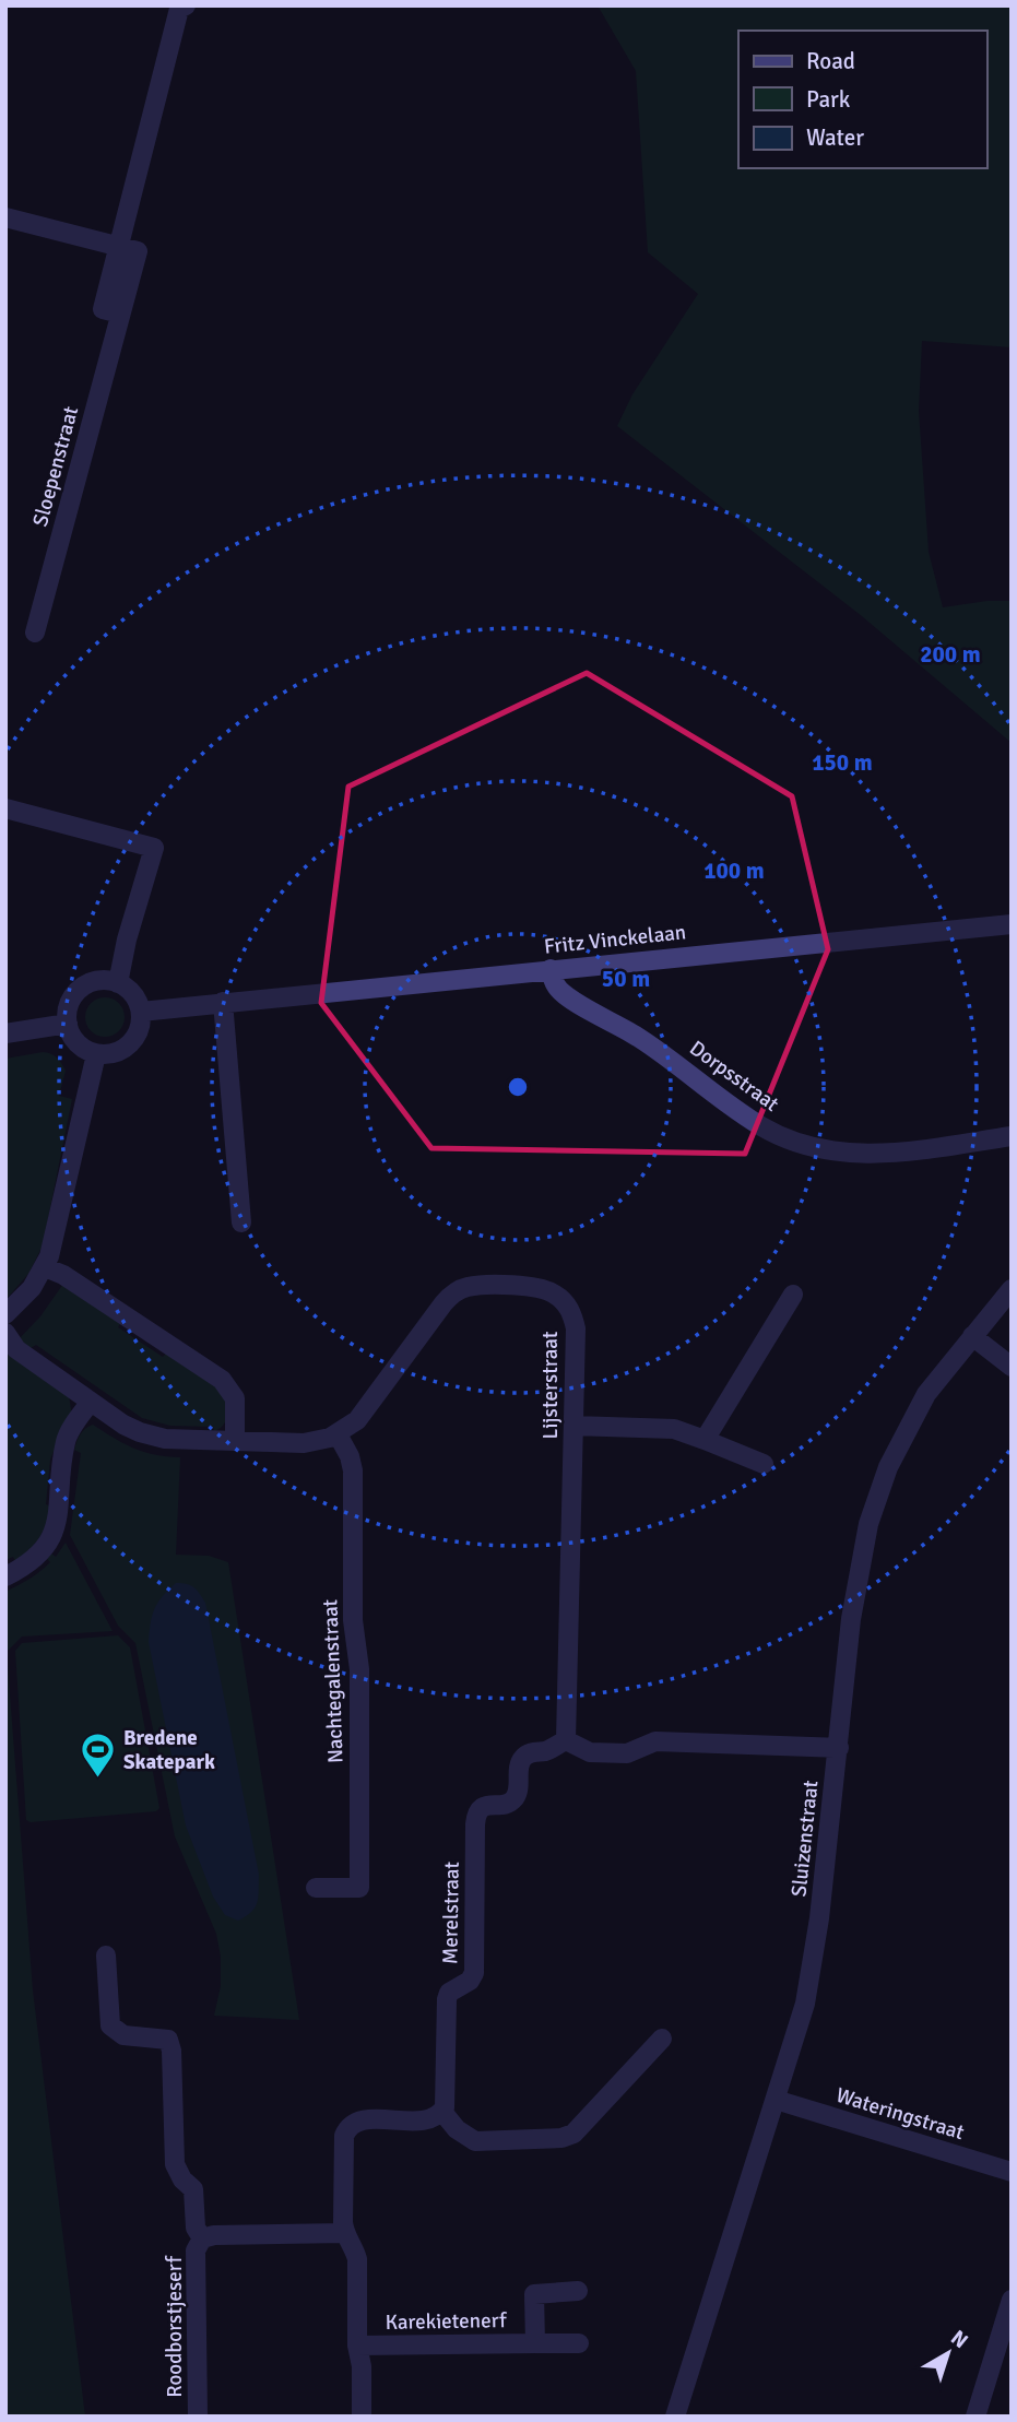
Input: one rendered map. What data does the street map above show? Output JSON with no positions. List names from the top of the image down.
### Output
{
  "streets": {
    "street": [
      "Sloepenstraat",
      "Fritz Vinckelaan",
      "Dorpsstraat",
      "Lijsterstraat",
      "Nachtegalenstraat",
      "Sluizenstraat",
      "Merelstraat",
      "Wateringstraat",
      "Karekietenerf",
      "Roodborstjeserf"
    ]
  },
  "crossings": [
    ["Fritz Vinckelaan", "Dorpsstraat"],
    ["Lijsterstraat", "Nachtegalenstraat"],
    ["Lijsterstraat", "Merelstraat"],
    ["Sluizenstraat", "Wateringstraat"]
  ],
  "places": {
    "sports": ["Bredene Skatepark"]
  },
  "legend": ["Road", "Park", "Water"],
  "north": "top right",
  "rings": [
    "200 m",
    "150 m",
    "100 m",
    "50 m"
  ]
}
